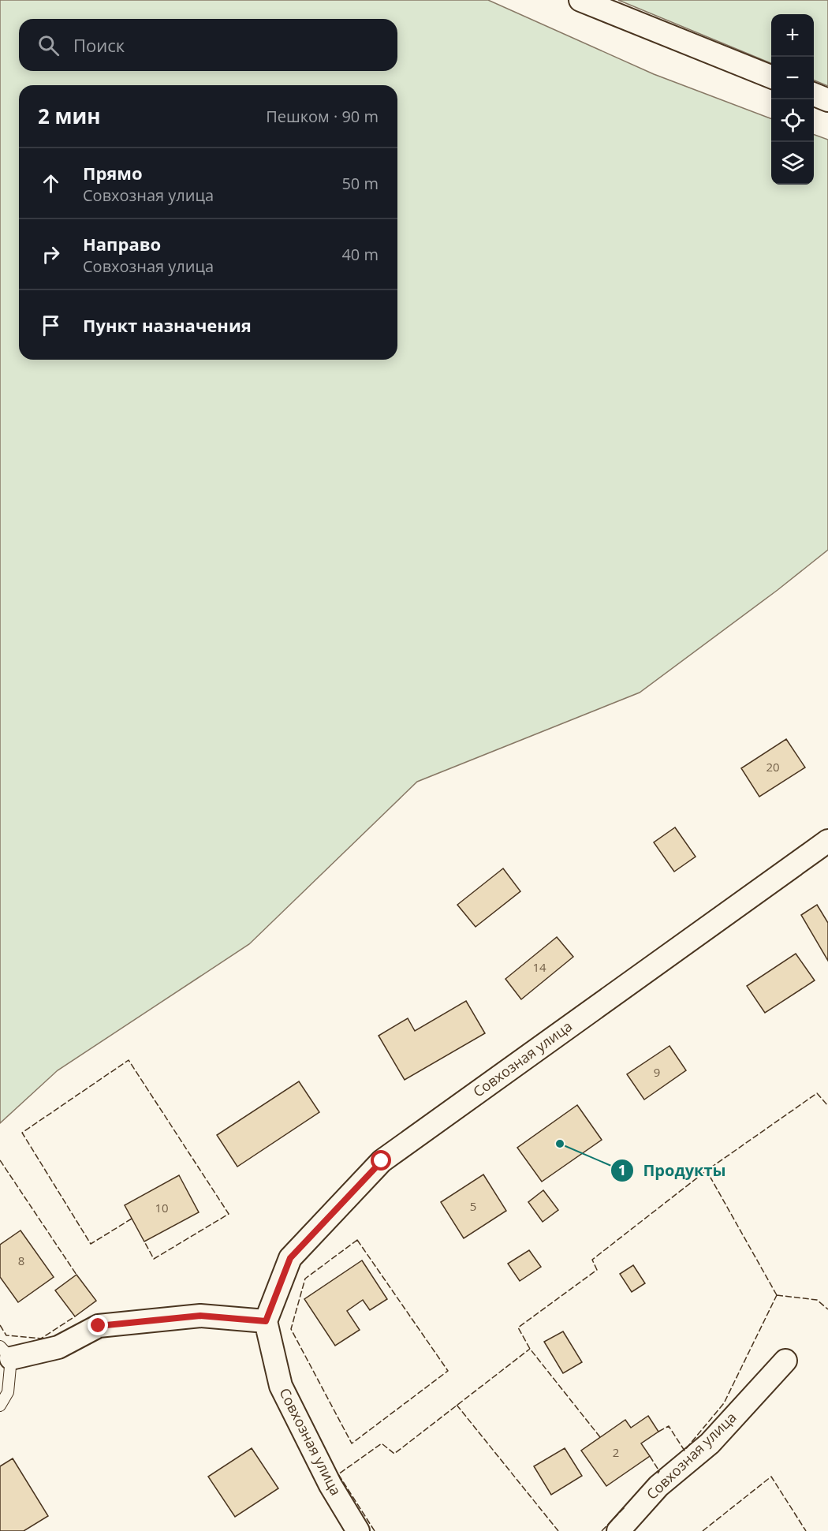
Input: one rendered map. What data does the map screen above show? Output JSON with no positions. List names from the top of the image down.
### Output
{
  "streets": {
    "street": ["Совхозная улица"]
  },
  "places": ["Продукты"],
  "house_numbers": [
    "20",
    "14",
    "9",
    "5",
    "10",
    "8",
    "2"
  ],
  "page": {
    "map_buttons": ["+", "−"],
    "search": "Поиск",
    "heading": ["2 мин", "Пешком · 90 m"],
    "list": [
      ["Прямо", "Совхозная улица", "50 m"],
      ["Направо", "Совхозная улица", "40 m"],
      "Пункт назначения"
    ]
  }
}
